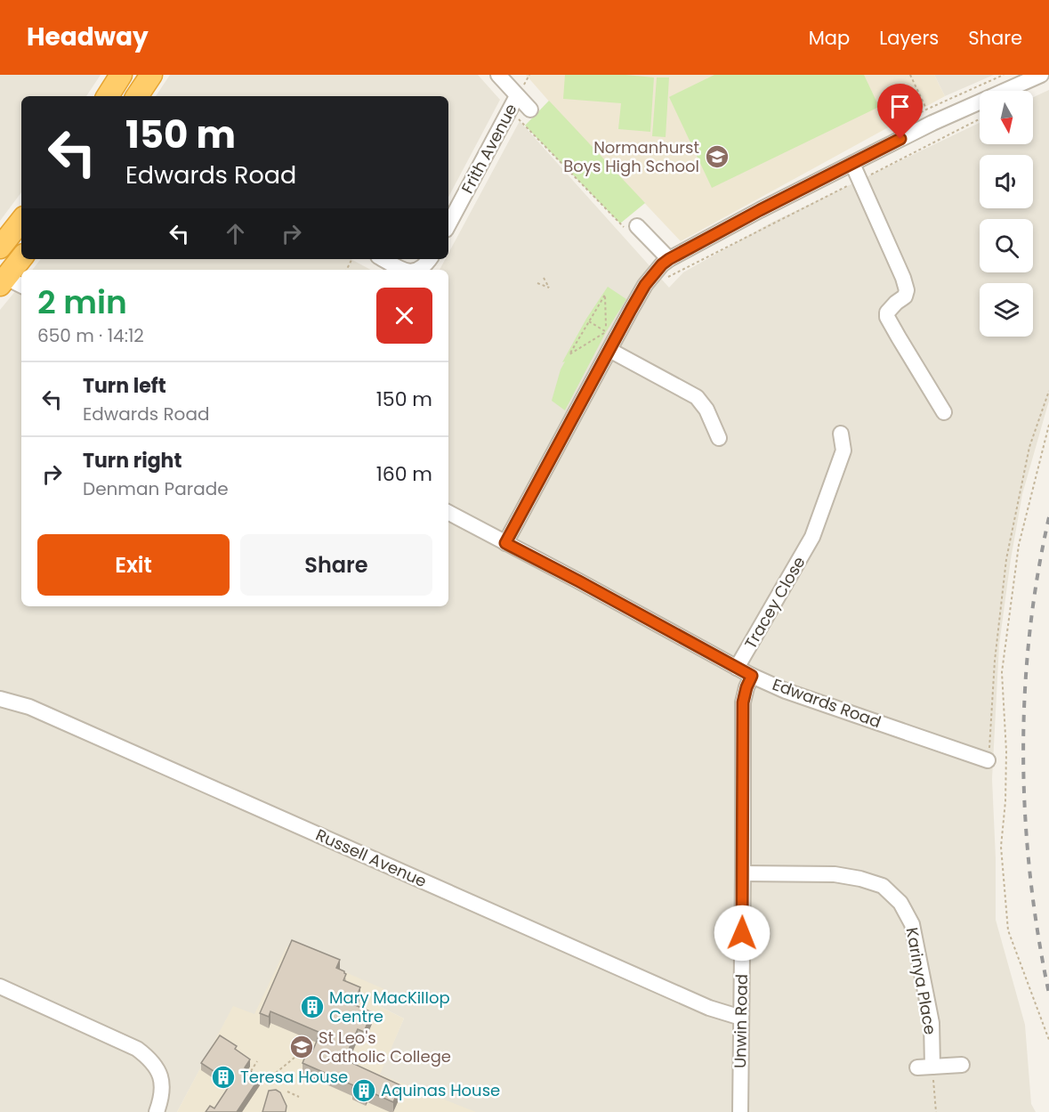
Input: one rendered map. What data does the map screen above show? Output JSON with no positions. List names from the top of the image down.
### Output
{
  "streets": {
    "street": [
      "Frith Avenue",
      "Tracey Close",
      "Edwards Road",
      "Russell Avenue",
      "Karinya Place",
      "Unwin Road"
    ]
  },
  "crossings": [
    ["Tracey Close", "Edwards Road"],
    ["Edwards Road", "Unwin Road"],
    ["Russell Avenue", "Unwin Road"],
    ["Karinya Place", "Unwin Road"]
  ],
  "places": {
    "school or university": ["Normanhurst Boys High School", "St Leo's Catholic College"],
    "building": ["Mary MacKillop Centre", "Teresa House", "Aquinas House"]
  },
  "north": "bottom",
  "page": {
    "header": "Headway",
    "nav": ["Map", "Layers", "Share"],
    "turn": ["150 m", "Edwards Road"],
    "heading": ["2 min", "650 m · 14:12"],
    "list": [
      {
        "name": "Turn left",
        "note": "Edwards Road",
        "value": "150 m"
      },
      {
        "name": "Turn right",
        "note": "Denman Parade",
        "value": "160 m"
      }
    ],
    "buttons": ["Exit", "Share"]
  }
}
